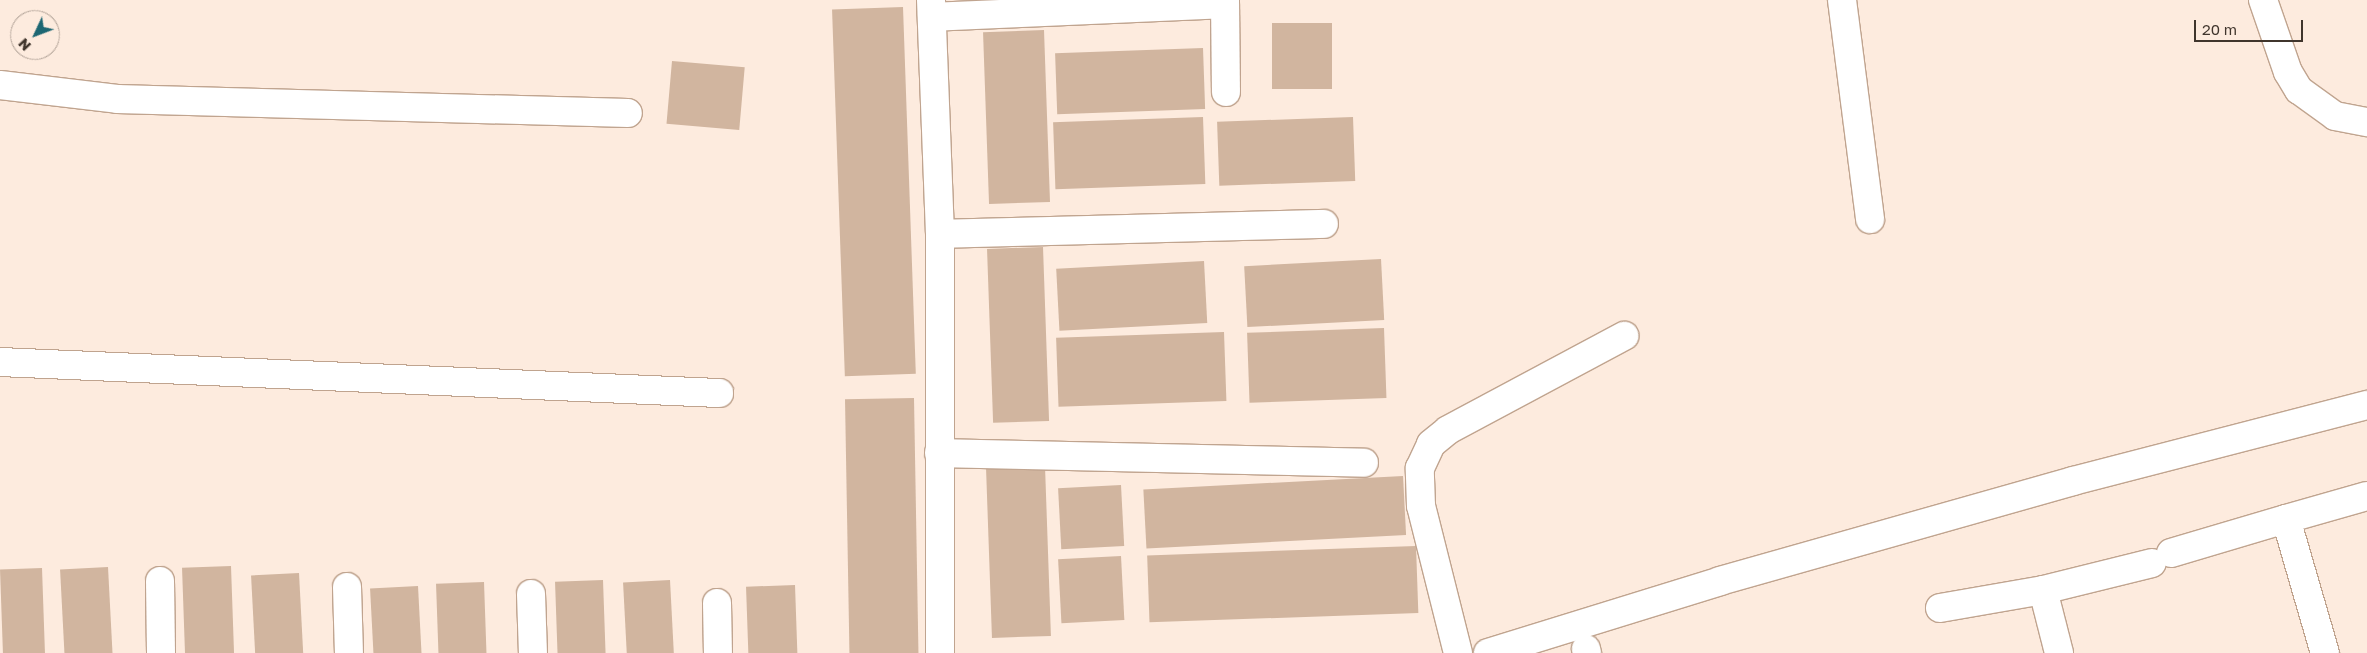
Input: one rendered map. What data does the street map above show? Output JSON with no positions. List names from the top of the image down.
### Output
{
  "scale_bar": "20 m",
  "north": "bottom left"
}
